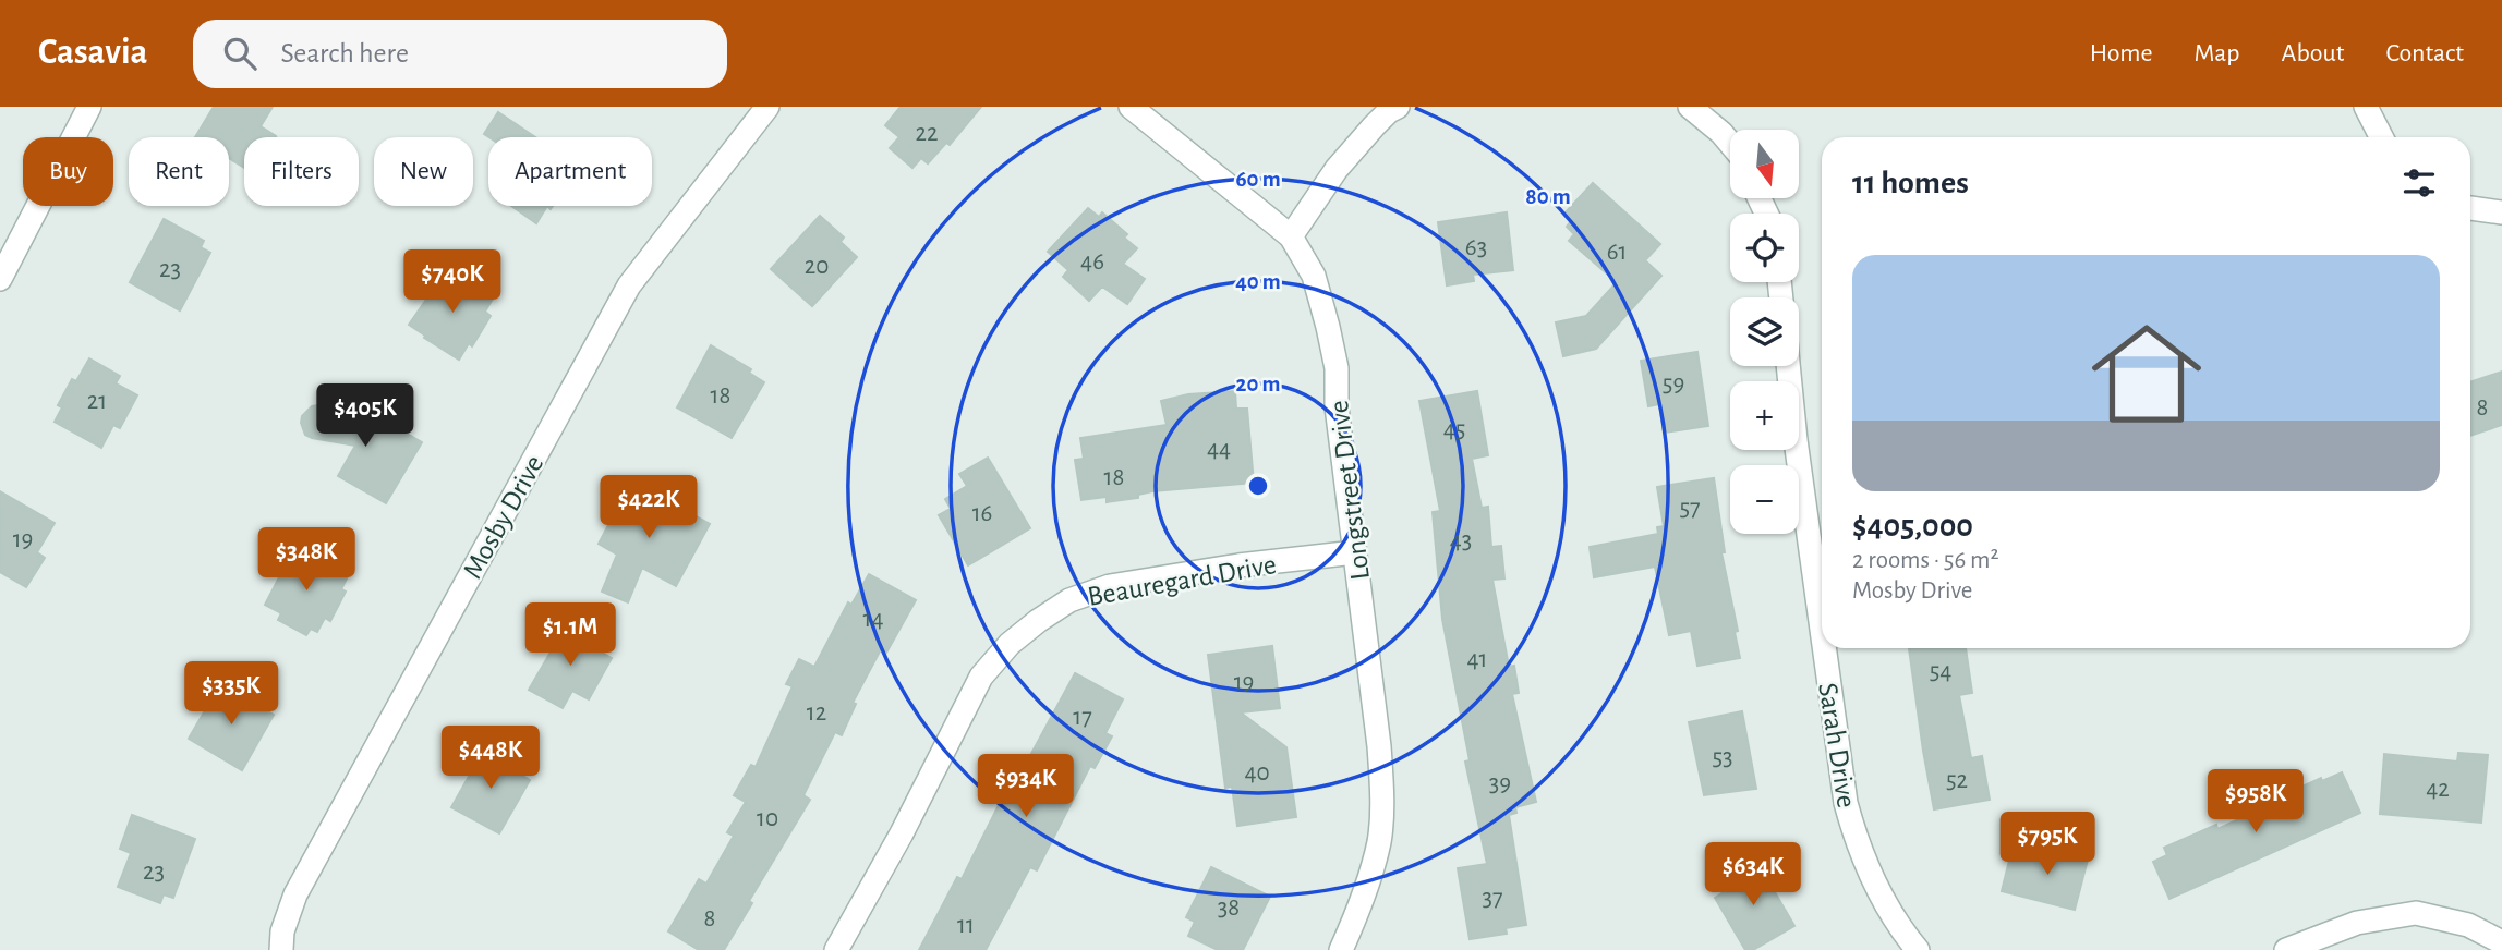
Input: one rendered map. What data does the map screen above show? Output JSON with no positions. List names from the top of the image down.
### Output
{
  "streets": {
    "street": [
      "Longstreet Drive",
      "Mosby Drive",
      "Beauregard Drive",
      "Sarah Drive"
    ]
  },
  "crossings": [
    ["Longstreet Drive", "Beauregard Drive"]
  ],
  "house_numbers": [
    "22",
    "63",
    "61",
    "46",
    "20",
    "23",
    "59",
    "18",
    "21",
    "8",
    "45",
    "44",
    "18",
    "57",
    "16",
    "19",
    "43",
    "14",
    "41",
    "54",
    "19",
    "12",
    "17",
    "53",
    "40",
    "52",
    "39",
    "42",
    "10",
    "23",
    "37",
    "38",
    "8",
    "11"
  ],
  "north": "bottom",
  "page": {
    "header": "Casavia",
    "search": "Search here",
    "nav": [
      "Home",
      "Map",
      "About",
      "Contact"
    ],
    "map_buttons": ["+", "−"],
    "chip": [
      "Buy",
      "Rent",
      "Filters",
      "New",
      "Apartment"
    ],
    "heading": "11 homes",
    "list": [
      {
        "name": "$405,000",
        "note": "2 rooms · 56 m² · Mosby Drive"
      }
    ],
    "price": [
      "$740K",
      "$405K",
      "$422K",
      "$348K",
      "$1.1M",
      "$335K",
      "$448K",
      "$934K",
      "$958K",
      "$795K",
      "$634K"
    ]
  },
  "rings": [
    "60 m",
    "80 m",
    "40 m",
    "20 m"
  ]
}
